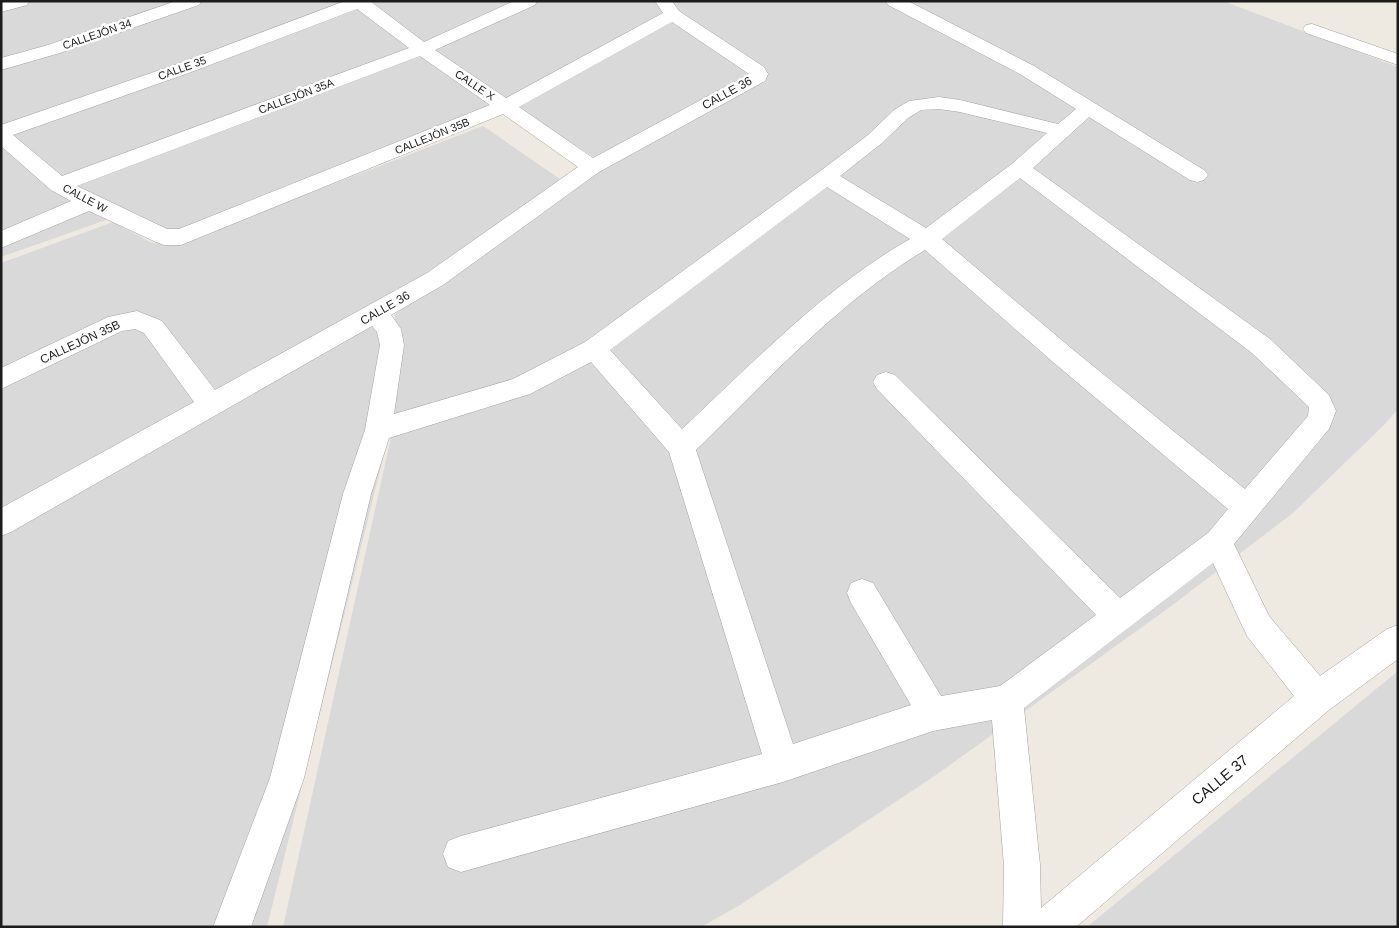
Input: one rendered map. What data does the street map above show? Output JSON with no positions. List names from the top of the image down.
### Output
{
  "streets": {
    "street": [
      "CALLEJÓN 34",
      "CALLE 35",
      "CALLE X",
      "CALLE 36",
      "CALLEJÓN 35A",
      "CALLEJÓN 35B",
      "CALLE W",
      "CALLE 37"
    ]
  },
  "crossings": [
    ["CALLE 35", "CALLE X"],
    ["CALLE 35", "CALLE W"],
    ["CALLE X", "CALLE 36"],
    ["CALLE X", "CALLEJÓN 35A"],
    ["CALLE X", "CALLEJÓN 35B"],
    ["CALLE 36", "CALLEJÓN 35B"],
    ["CALLEJÓN 35A", "CALLE W"],
    ["CALLEJÓN 35B", "CALLE W"]
  ]
}
